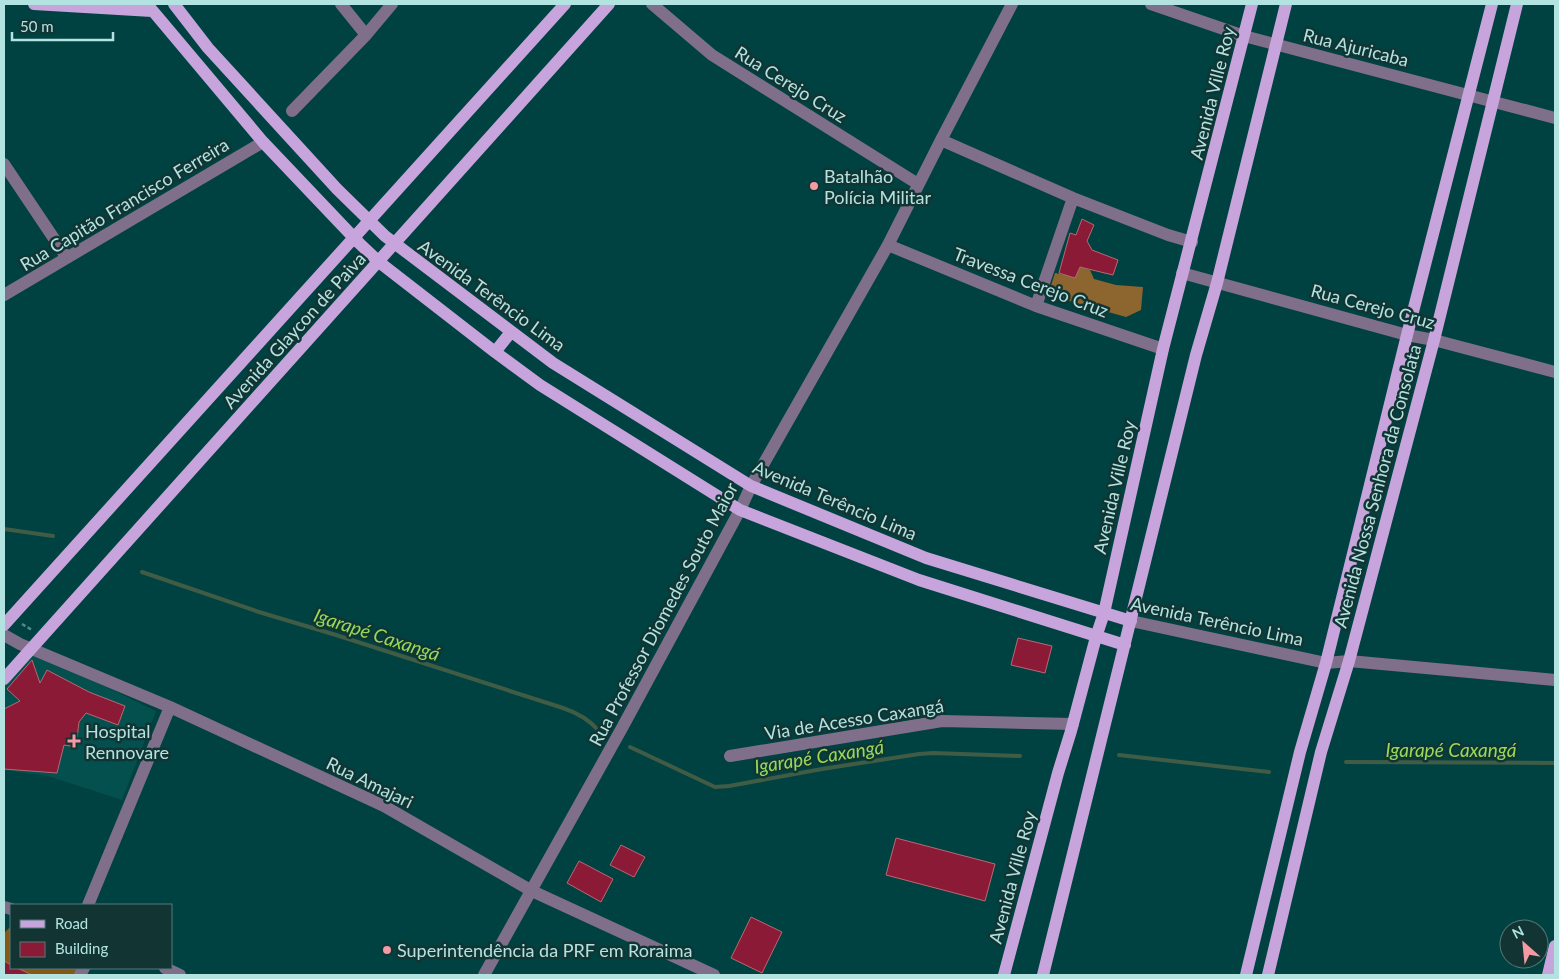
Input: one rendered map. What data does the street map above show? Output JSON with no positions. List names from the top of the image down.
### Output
{
  "streets": {
    "main road": [
      "Avenida Ville Roy",
      "Avenida Terêncio Lima",
      "Avenida Glaycon de Paiva",
      "Avenida Nossa Senhora da Consolata"
    ],
    "street": [
      "Rua Ajuricaba",
      "Rua Cerejo Cruz",
      "Rua Capitão Francisco Ferreira",
      "Travessa Cerejo Cruz",
      "Rua Professor Diomedes Souto Maior",
      "Via de Acesso Caxangá",
      "Rua Amajari"
    ]
  },
  "crossings": [
    ["Rua Ajuricaba", "Avenida Ville Roy"],
    ["Rua Ajuricaba", "Avenida Nossa Senhora da Consolata"],
    ["Rua Cerejo Cruz", "Avenida Ville Roy"],
    ["Rua Cerejo Cruz", "Avenida Nossa Senhora da Consolata"],
    ["Rua Cerejo Cruz", "Rua Professor Diomedes Souto Maior"],
    ["Avenida Ville Roy", "Travessa Cerejo Cruz"],
    ["Avenida Ville Roy", "Avenida Terêncio Lima"],
    ["Avenida Ville Roy", "Via de Acesso Caxangá"],
    ["Travessa Cerejo Cruz", "Rua Professor Diomedes Souto Maior"],
    ["Avenida Terêncio Lima", "Avenida Glaycon de Paiva"],
    ["Avenida Terêncio Lima", "Avenida Nossa Senhora da Consolata"],
    ["Avenida Terêncio Lima", "Rua Professor Diomedes Souto Maior"],
    ["Avenida Glaycon de Paiva", "Rua Amajari"],
    ["Rua Professor Diomedes Souto Maior", "Rua Amajari"]
  ],
  "water": ["Igarapé Caxangá"],
  "places": {
    "other": ["Batalhão Polícia Militar", "Superintendência da PRF em Roraima"],
    "health": ["Hospital Rennovare"]
  },
  "legend": ["Road", "Building"],
  "scale_bar": "50 m",
  "north": "top left"
}
